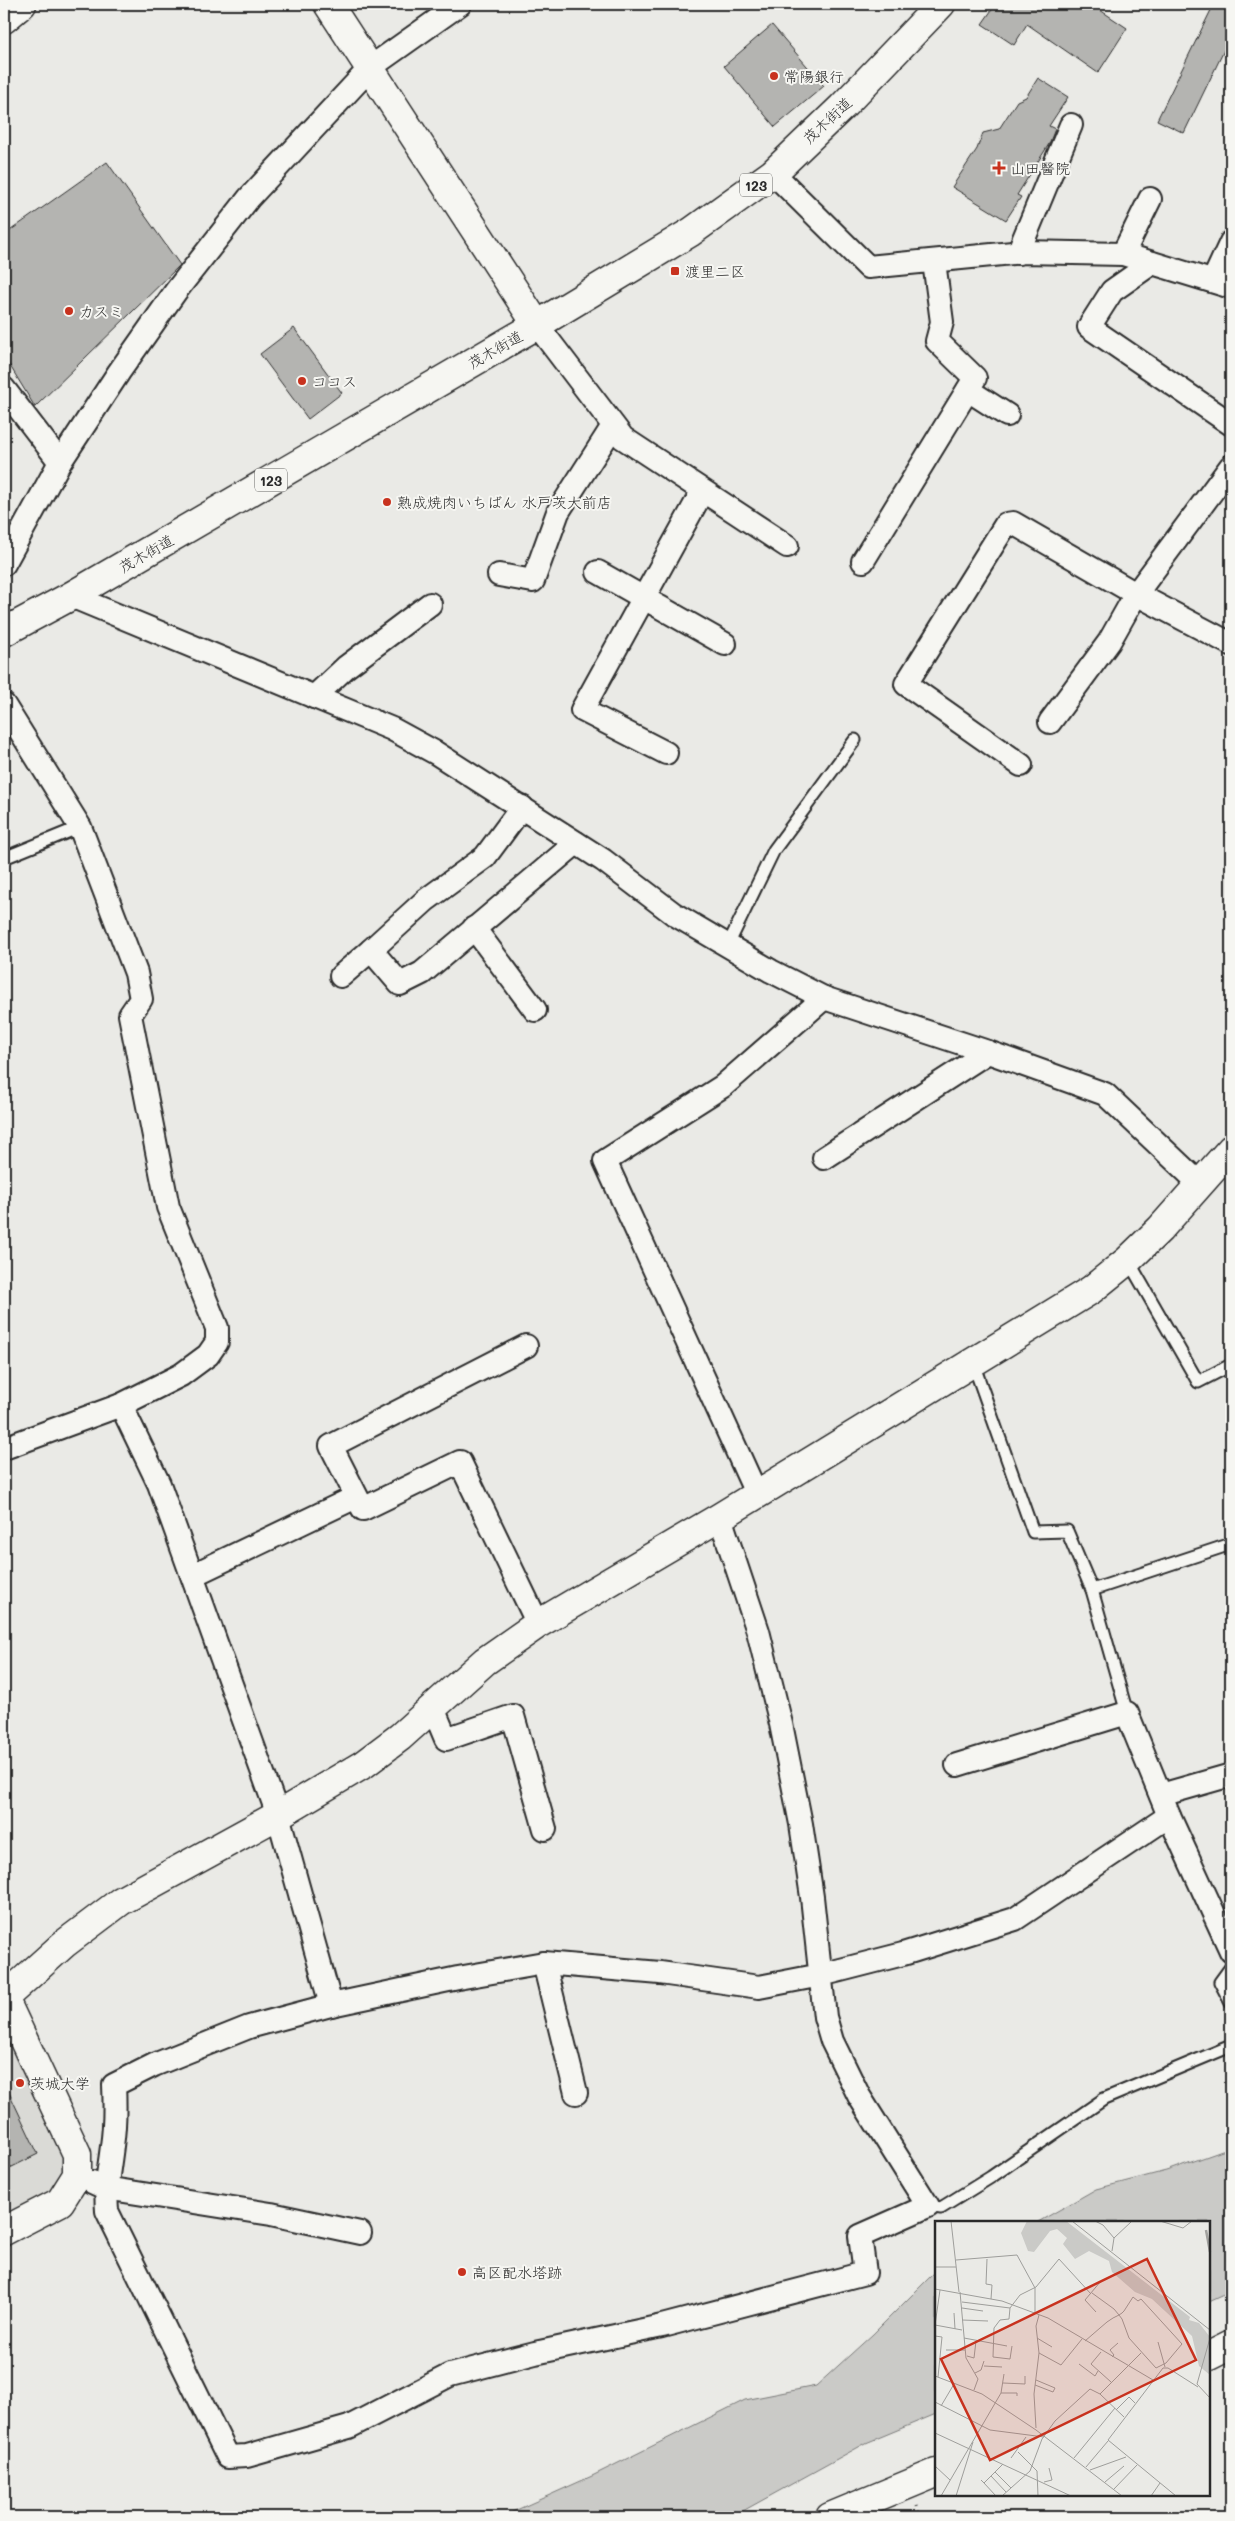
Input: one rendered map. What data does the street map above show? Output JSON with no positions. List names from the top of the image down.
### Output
{
  "streets": {
    "main road": ["茂木街道", "123"]
  },
  "places": {
    "other": [
      "常陽銀行",
      "カスミ",
      "ココス",
      "熟成焼肉いちばん 水戸茨大前店",
      "茨城大学",
      "高区配水塔跡"
    ],
    "health": ["山田醫院"],
    "transit": ["渡里二区"]
  }
}
